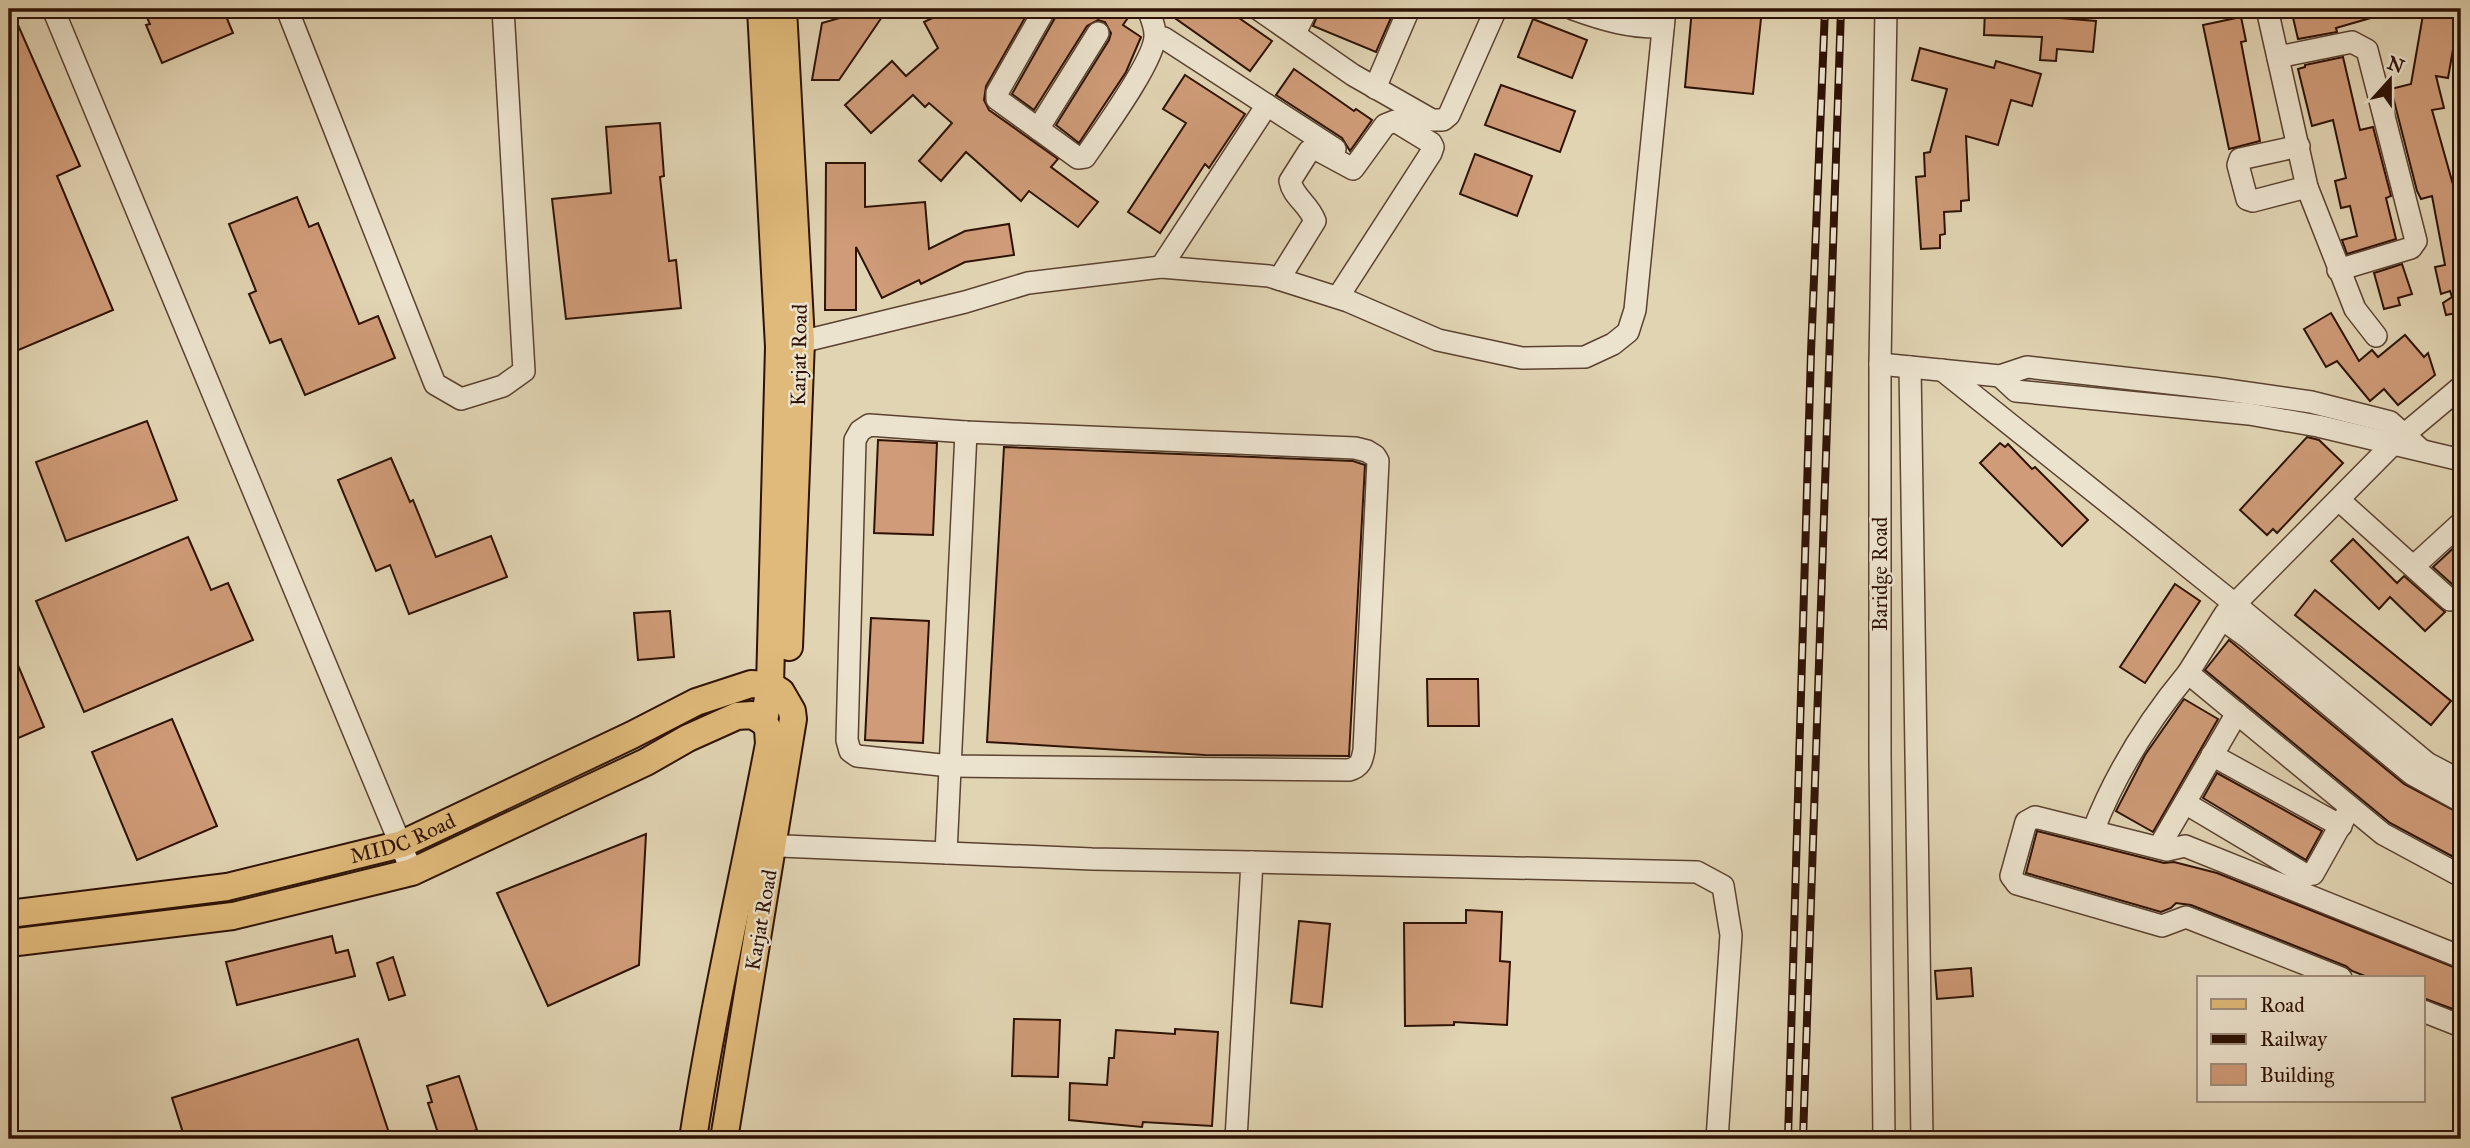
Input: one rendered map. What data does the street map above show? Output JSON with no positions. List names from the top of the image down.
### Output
{
  "streets": {
    "main road": ["Karjat Road", "MIDC Road"],
    "street": ["Baridge Road"]
  },
  "crossings": [
    ["Karjat Road", "MIDC Road"]
  ],
  "legend": ["Road", "Railway", "Building"],
  "north": "top"
}
